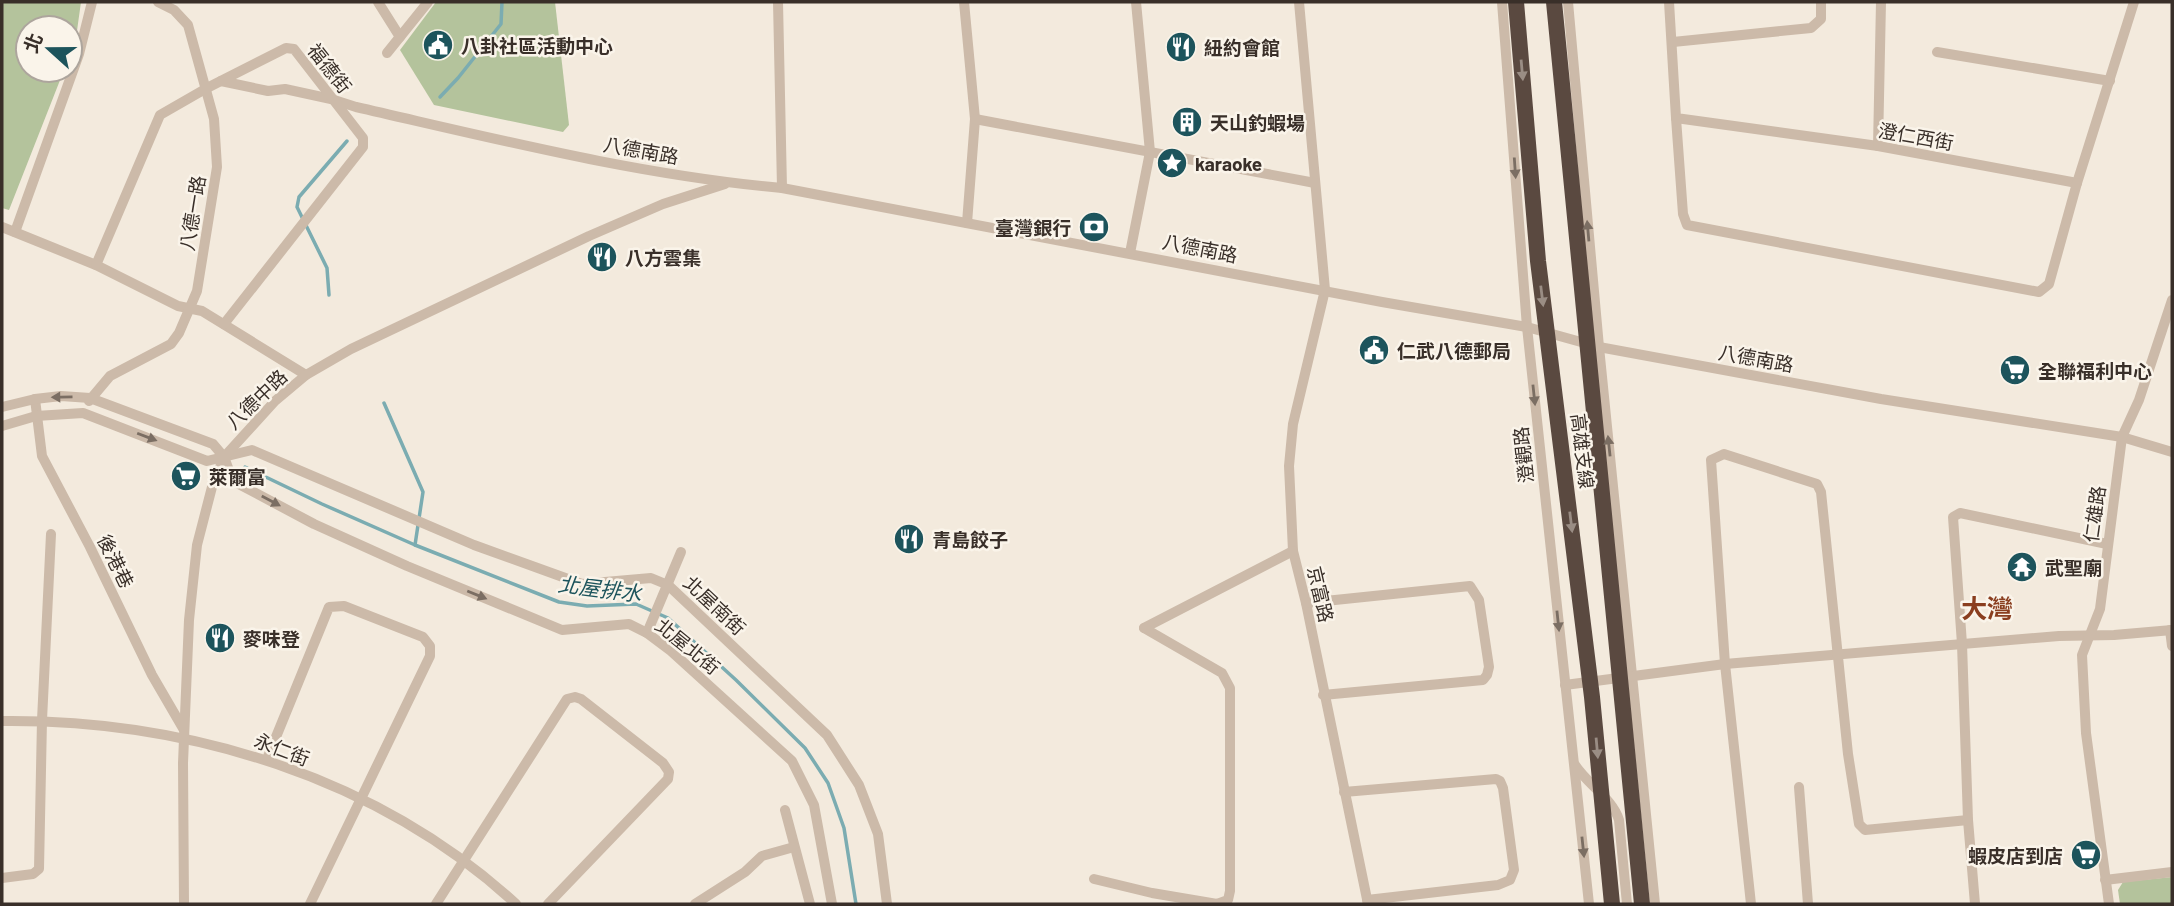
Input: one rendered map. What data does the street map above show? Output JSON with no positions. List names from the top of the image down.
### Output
{
  "streets": {
    "highway": ["高雄支線"],
    "street": [
      "福德街",
      "澄仁西街",
      "八德南路",
      "八德一路",
      "八德中路",
      "澄觀路",
      "仁雄路",
      "後港巷",
      "京富路",
      "北屋南街",
      "北屋北街",
      "永仁街"
    ]
  },
  "crossings": [
    ["福德街", "八德南路"],
    ["福德街", "八德一路"],
    ["八德南路", "八德中路"],
    ["八德南路", "澄觀路"],
    ["八德南路", "仁雄路"],
    ["八德南路", "京富路"],
    ["八德中路", "後港巷"],
    ["八德中路", "北屋南街"],
    ["八德中路", "北屋北街"],
    ["八德中路", "永仁街"],
    ["後港巷", "永仁街"],
    ["北屋南街", "北屋北街"]
  ],
  "one_way": ["北屋北街"],
  "districts": ["大灣"],
  "water": ["北屋排水"],
  "places": {
    "public building": ["八卦社區活動中心", "仁武八德郵局"],
    "restaurant": [
      "紐約會館",
      "八方雲集",
      "青島餃子",
      "麥味登"
    ],
    "building": ["天山釣蝦場"],
    "place": ["karaoke"],
    "bank": ["臺灣銀行"],
    "supermarket": ["全聯福利中心", "萊爾富", "蝦皮店到店"],
    "temple": ["武聖廟"]
  },
  "north": "left"
}
